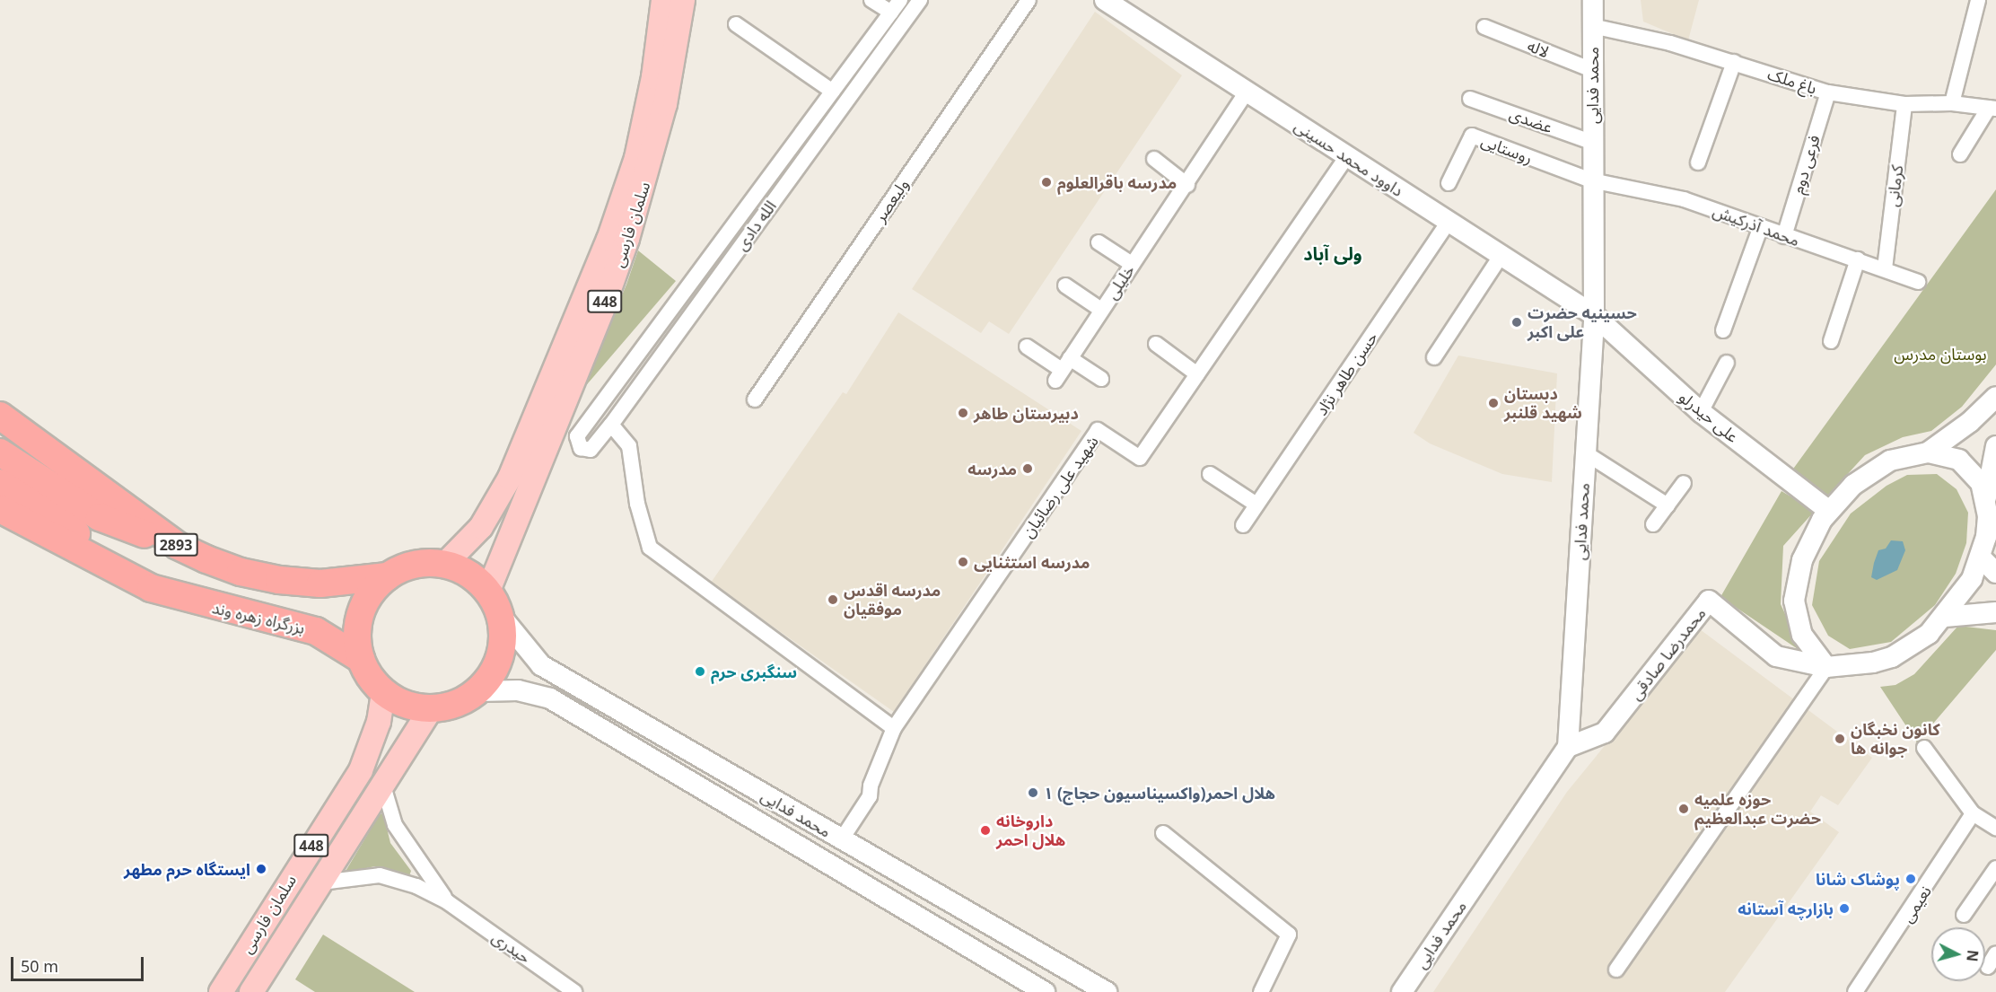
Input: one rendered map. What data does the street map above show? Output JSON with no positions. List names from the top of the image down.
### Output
{
  "streets": {
    "highway": ["2893", "بزرگراه زهره وند"],
    "main road": ["سلمان فارسی", "448"],
    "street": [
      "لاله",
      "باغ ملک",
      "محمد فدایی",
      "عضدی",
      "روستایی",
      "داوود محمد حسینی",
      "فرعی دوم",
      "کرمانی",
      "ولیعصر",
      "الله دادی",
      "محمد آذرکیش",
      "خلیلی",
      "حسن طاهر نژاد",
      "علی حیدرلو",
      "شهید علی رضائیان",
      "محمدرضا صادقی",
      "نعیمی",
      "حیدری"
    ]
  },
  "crossings": [
    ["لاله", "محمد فدایی"],
    ["باغ ملک", "محمد فدایی"],
    ["باغ ملک", "فرعی دوم"],
    ["باغ ملک", "کرمانی"],
    ["محمد فدایی", "عضدی"],
    ["محمد فدایی", "روستایی"],
    ["محمد فدایی", "داوود محمد حسینی"],
    ["محمد فدایی", "سلمان فارسی"],
    ["محمد فدایی", "محمد آذرکیش"],
    ["محمد فدایی", "علی حیدرلو"],
    ["محمد فدایی", "شهید علی رضائیان"],
    ["محمد فدایی", "2893"],
    ["محمد فدایی", "بزرگراه زهره وند"],
    ["محمد فدایی", "محمدرضا صادقی"],
    ["روستایی", "محمد آذرکیش"],
    ["داوود محمد حسینی", "خلیلی"],
    ["داوود محمد حسینی", "حسن طاهر نژاد"],
    ["داوود محمد حسینی", "علی حیدرلو"],
    ["داوود محمد حسینی", "شهید علی رضائیان"],
    ["فرعی دوم", "محمد آذرکیش"],
    ["کرمانی", "محمد آذرکیش"],
    ["سلمان فارسی", "2893"],
    ["سلمان فارسی", "بزرگراه زهره وند"],
    ["2893", "بزرگراه زهره وند"]
  ],
  "districts": ["ولی آباد"],
  "parks": ["بوستان مدرس"],
  "places": [
    "مدرسه باقرالعلوم",
    "حسینیه حضرت علی اکبر",
    "دبستان شهید قلنبر",
    "دبیرستان طاهر",
    "مدرسه",
    "مدرسه استثنایی",
    "مدرسه اقدس موفقیان",
    "سنگبری حرم",
    "کانون نخبگان جوانه ها",
    "هلال احمر(واکسیناسیون حجاج) ۱",
    "حوزه علمیه حضرت عبدالعظیم",
    "داروخانه هلال احمر",
    "ایستگاه حرم مطهر",
    "پوشاک شانا",
    "بازارچه آستانه"
  ],
  "scale_bar": "50 m",
  "north": "right"
}
